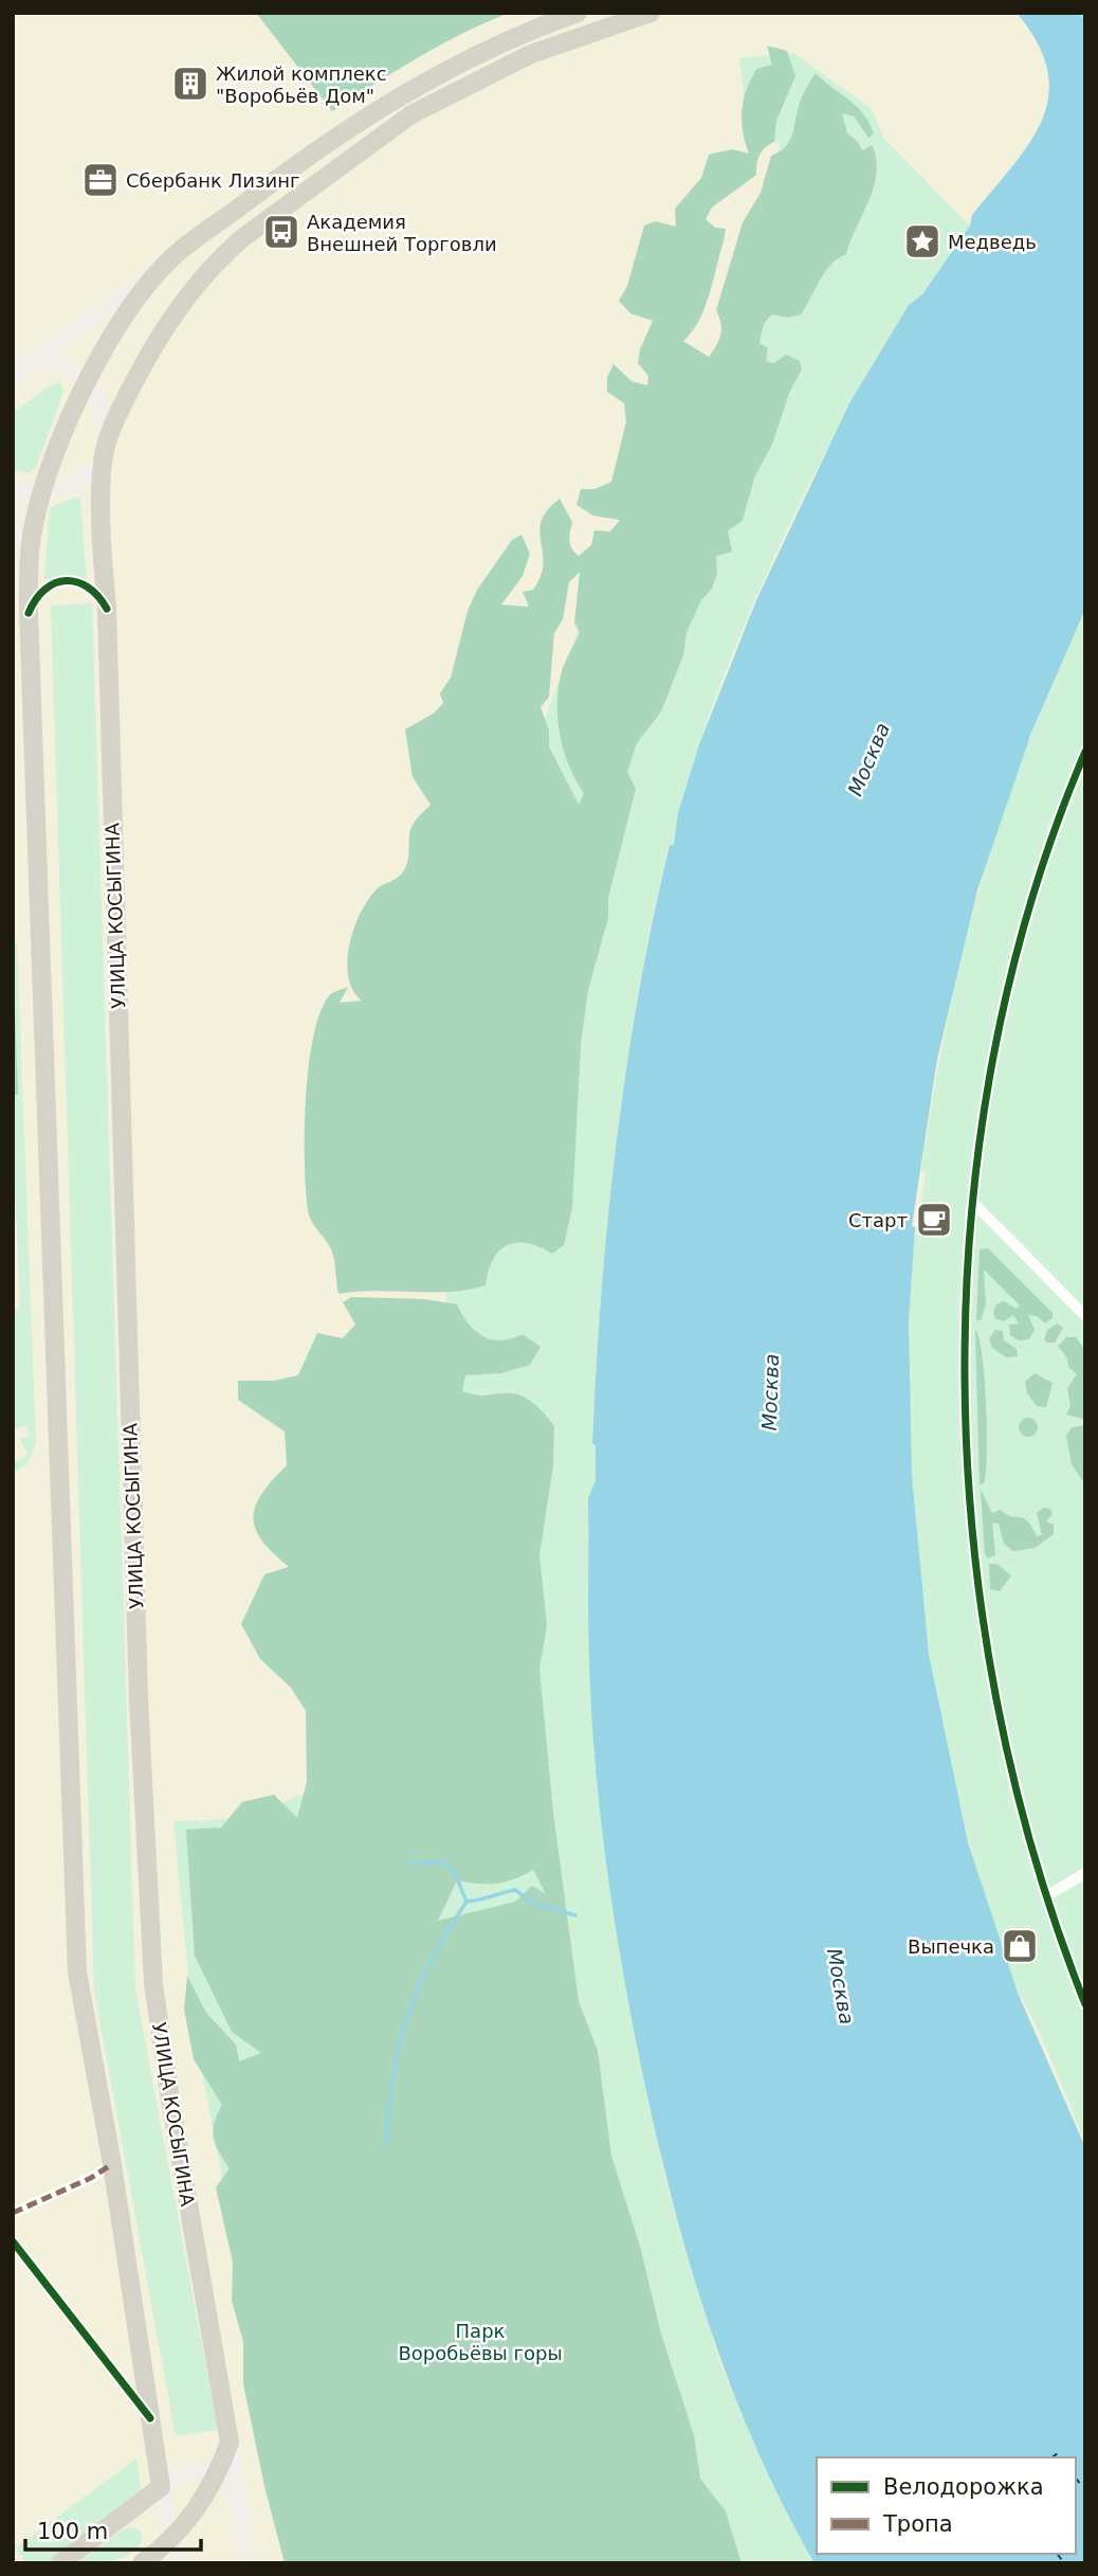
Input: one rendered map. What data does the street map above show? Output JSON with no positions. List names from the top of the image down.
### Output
{
  "streets": {
    "main road": ["УЛИЦА КОСЫГИНА"]
  },
  "water": ["Москва"],
  "parks": ["Парк Воробьёвы горы"],
  "places": {
    "building": ["Жилой комплекс \"Воробьёв Дом\""],
    "office": ["Сбербанк Лизинг"],
    "bus stop": ["Академия Внешней Торговли"],
    "place": ["Медведь"],
    "cafe": ["Старт"],
    "shop": ["Выпечка"]
  },
  "legend": ["Велодорожка", "Тропа"],
  "scale_bar": "100 m"
}
